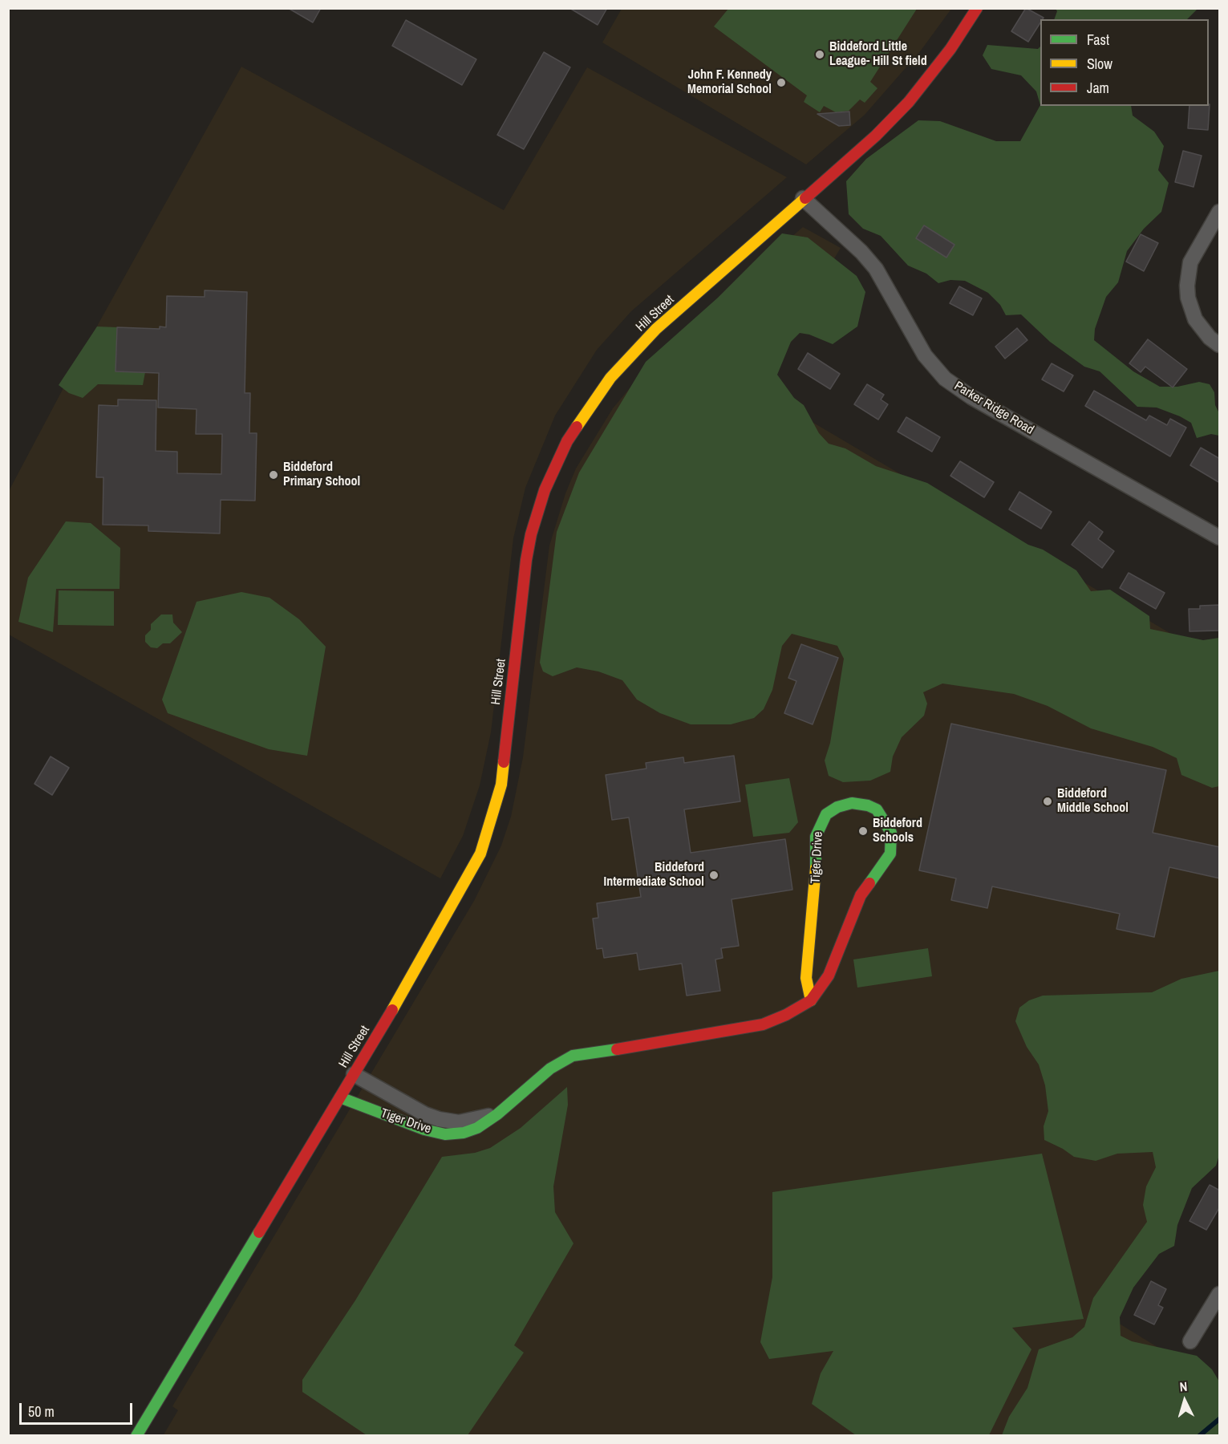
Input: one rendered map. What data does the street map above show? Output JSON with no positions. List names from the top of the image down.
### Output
{
  "streets": {
    "street": ["Hill Street", "Parker Ridge Road", "Tiger Drive"]
  },
  "crossings": [
    ["Hill Street", "Parker Ridge Road"],
    ["Hill Street", "Tiger Drive"]
  ],
  "places": [
    "Biddeford Little League- Hill St field",
    "John F. Kennedy Memorial School",
    "Biddeford Primary School",
    "Biddeford Middle School",
    "Biddeford Schools",
    "Biddeford Intermediate School"
  ],
  "legend": ["Fast", "Slow", "Jam"],
  "scale_bar": "50 m",
  "north": "top"
}
